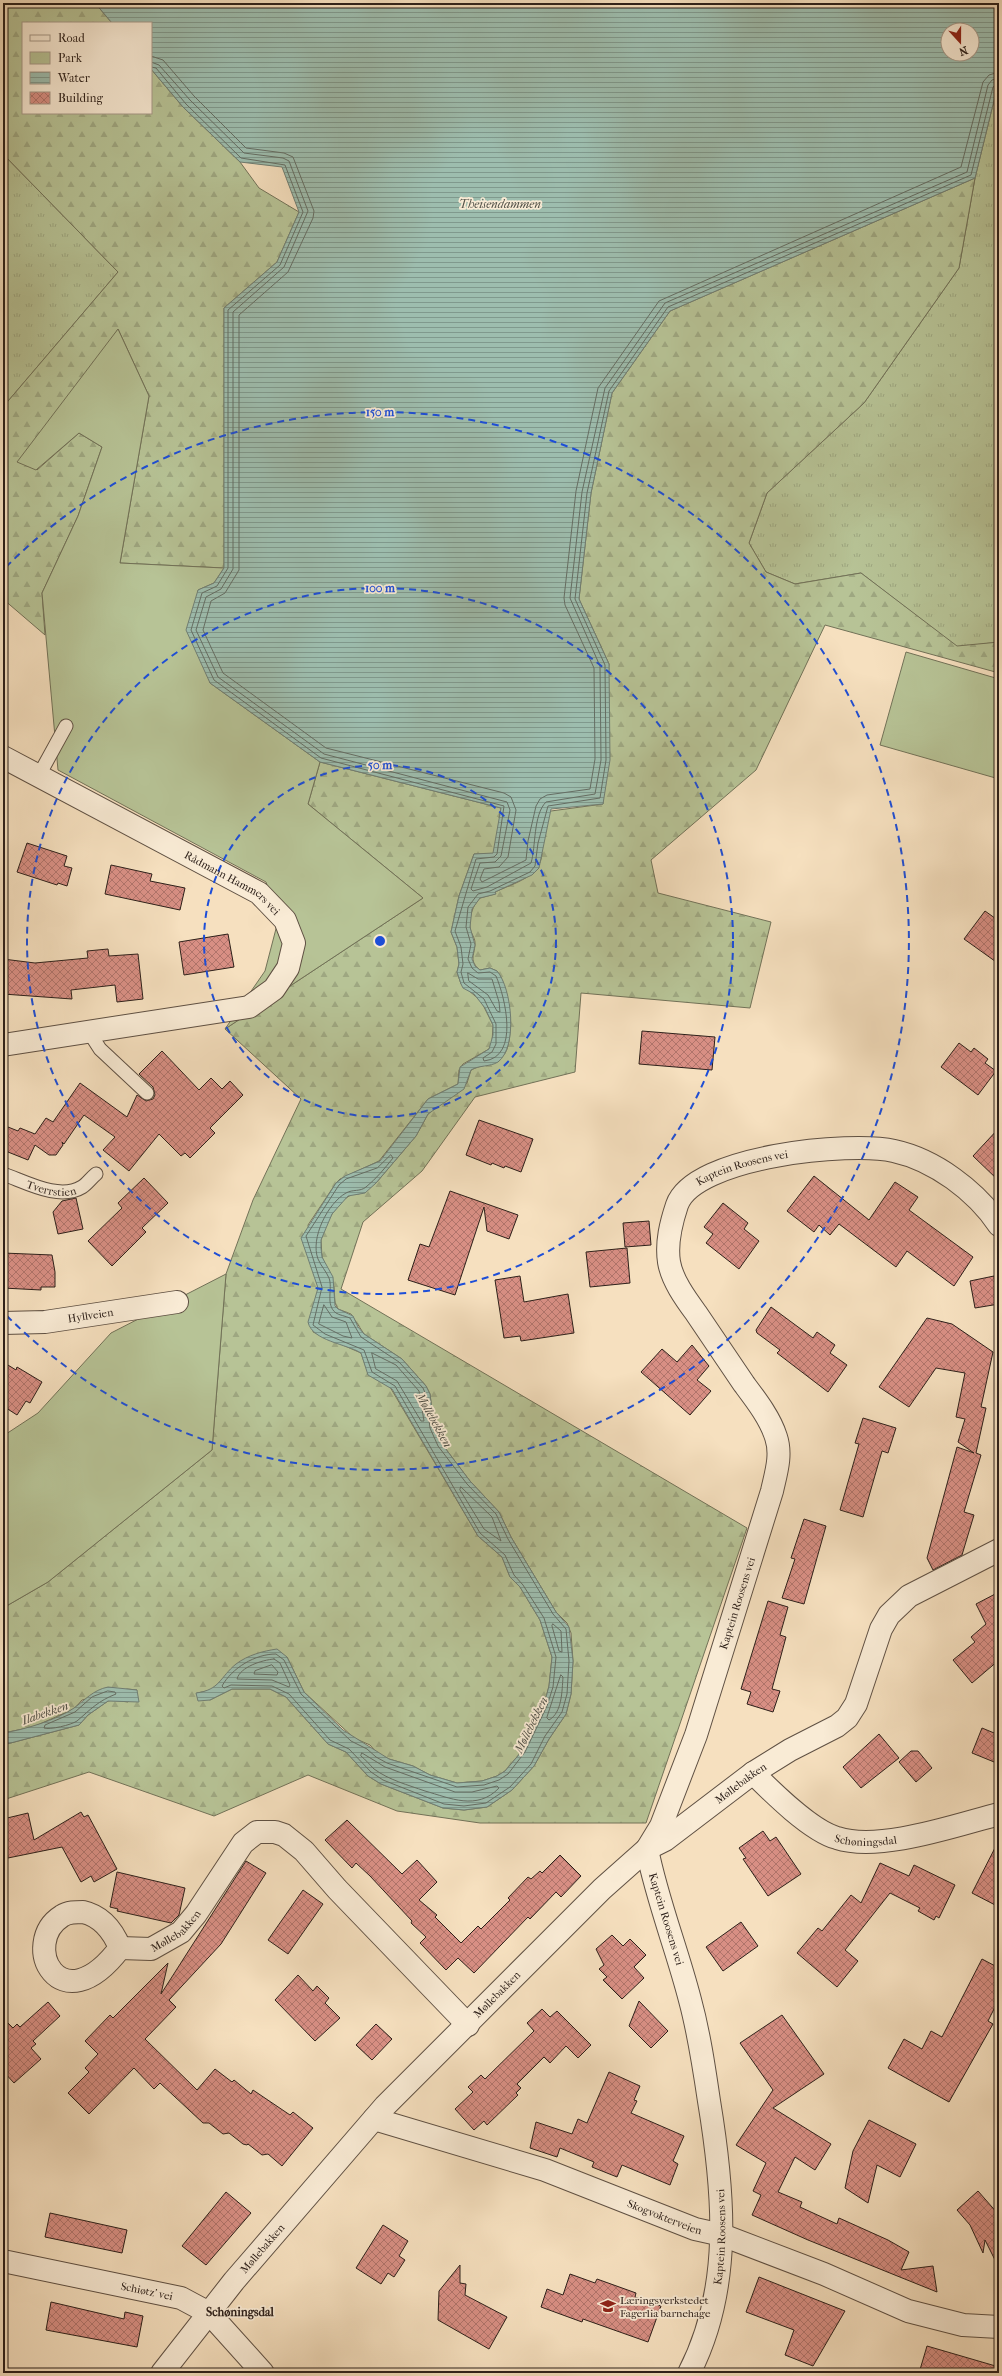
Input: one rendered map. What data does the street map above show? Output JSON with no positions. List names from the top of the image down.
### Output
{
  "streets": {
    "street": [
      "Rådmann Hammers vei",
      "Kaptein Roosens vei",
      "Hyllveien",
      "Møllebakken",
      "Schøningsdal",
      "Skogvokterveien",
      "Schiøtz' vei"
    ],
    "lane": ["Tverrstien"]
  },
  "crossings": [
    ["Kaptein Roosens vei", "Møllebakken"],
    ["Kaptein Roosens vei", "Skogvokterveien"],
    ["Møllebakken", "Schøningsdal"],
    ["Møllebakken", "Skogvokterveien"],
    ["Møllebakken", "Schiøtz' vei"]
  ],
  "districts": ["Schøningsdal"],
  "water": ["Theisendammen", "Møllebekken", "Ilabekken"],
  "places": {
    "school or university": ["Læringsverkstedet Fagerlia barnehage"]
  },
  "legend": [
    "Road",
    "Park",
    "Water",
    "Building"
  ],
  "north": "bottom",
  "rings": ["150 m", "100 m", "50 m"]
}
